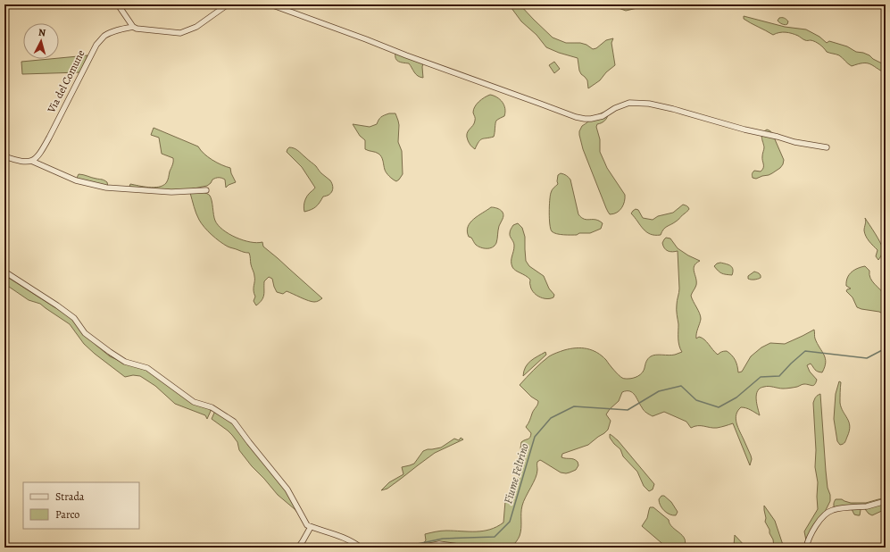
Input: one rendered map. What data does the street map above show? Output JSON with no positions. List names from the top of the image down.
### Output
{
  "streets": {
    "street": ["Via del Comune"]
  },
  "water": ["Fiume Feltrino"],
  "legend": ["Strada", "Parco"],
  "north": "top"
}
